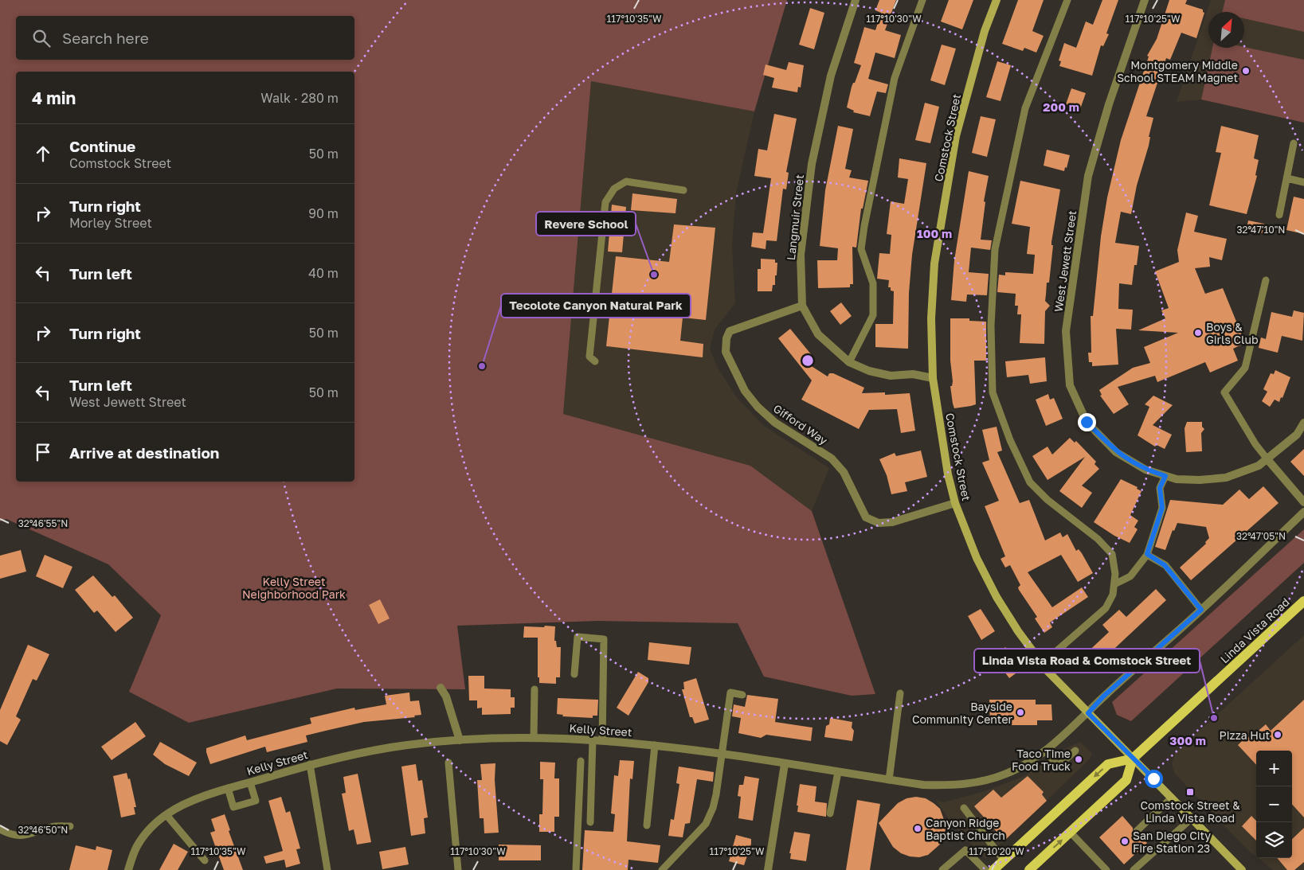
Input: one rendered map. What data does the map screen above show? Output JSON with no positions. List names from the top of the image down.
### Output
{
  "streets": {
    "main road": ["Linda Vista Road"],
    "street": [
      "Comstock Street",
      "Langmuir Street",
      "West Jewett Street",
      "Gifford Way",
      "Kelly Street"
    ]
  },
  "crossings": [
    ["Comstock Street", "Langmuir Street"],
    ["Comstock Street", "Gifford Way"],
    ["Comstock Street", "Linda Vista Road"],
    ["Comstock Street", "Kelly Street"],
    ["Langmuir Street", "Gifford Way"]
  ],
  "parks": ["Kelly Street Neighborhood Park"],
  "places": {
    "other": [
      "Montgomery Middle School STEAM Magnet",
      "Revere School",
      "Boys & Girls Club",
      "Tecolote Canyon Natural Park",
      "Bayside Community Center",
      "Linda Vista Road & Comstock Street",
      "Pizza Hut",
      "Taco Time Food Truck",
      "Canyon Ridge Baptist Church",
      "San Diego City Fire Station 23"
    ],
    "transit": ["Comstock Street & Linda Vista Road"]
  },
  "north": "top right",
  "page": {
    "search": "Search here",
    "heading": ["4 min", "Walk · 280 m"],
    "list": [
      ["Continue", "Comstock Street", "50 m"],
      ["Turn right", "Morley Street", "90 m"],
      ["Turn left", "40 m"],
      ["Turn right", "50 m"],
      ["Turn left", "West Jewett Street", "50 m"],
      "Arrive at destination"
    ],
    "map_buttons": ["+", "−"]
  },
  "coordinates": [
    "117°10'35\"W",
    "117°10'30\"W",
    "117°10'25\"W",
    "32°47'10\"N",
    "32°46'55\"N",
    "32°47'05\"N",
    "32°46'50\"N",
    "117°10'20\"W"
  ],
  "rings": ["200 m", "100 m", "300 m"]
}
